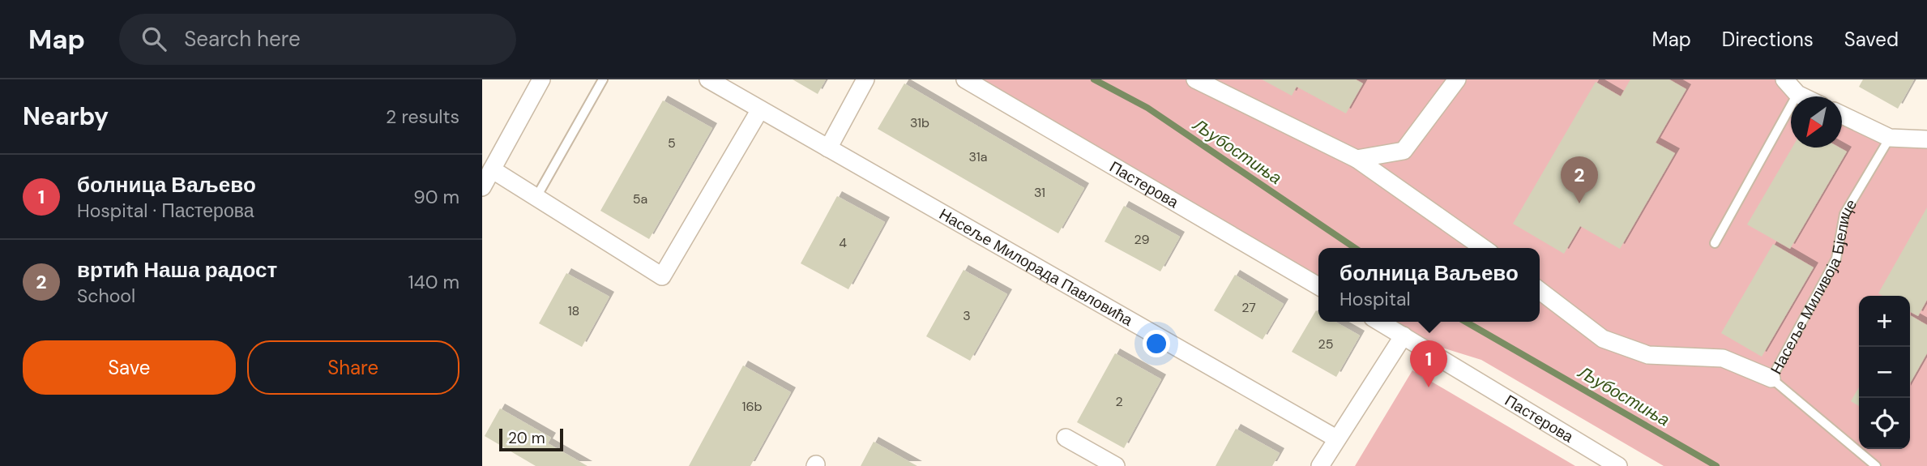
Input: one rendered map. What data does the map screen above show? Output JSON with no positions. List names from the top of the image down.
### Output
{
  "streets": {
    "street": ["Пастерова", "Насеље Милорада Павловића"],
    "lane": ["Насеље Миливоја Бјелице"]
  },
  "water": ["Љубостиња"],
  "house_numbers": [
    "31b",
    "5",
    "31a",
    "31",
    "5a",
    "29",
    "4",
    "27",
    "18",
    "3",
    "25",
    "2",
    "16b"
  ],
  "scale_bar": "20 m",
  "north": "bottom left",
  "page": {
    "header": "Map",
    "search": "Search here",
    "nav": ["Map", "Directions", "Saved"],
    "heading": ["Nearby", "2 results"],
    "list": [
      {
        "mark": "1",
        "name": "болница Ваљево",
        "note": "Hospital · Пастерова",
        "value": "90 m"
      },
      {
        "mark": "2",
        "name": "вртић Наша радост",
        "note": "School",
        "value": "140 m"
      }
    ],
    "pins": ["2", "1"],
    "popup": ["болница Ваљево", "Hospital"],
    "map_buttons": ["+", "−"],
    "buttons": ["Save", "Share"],
    "scale": "20 m"
  }
}
